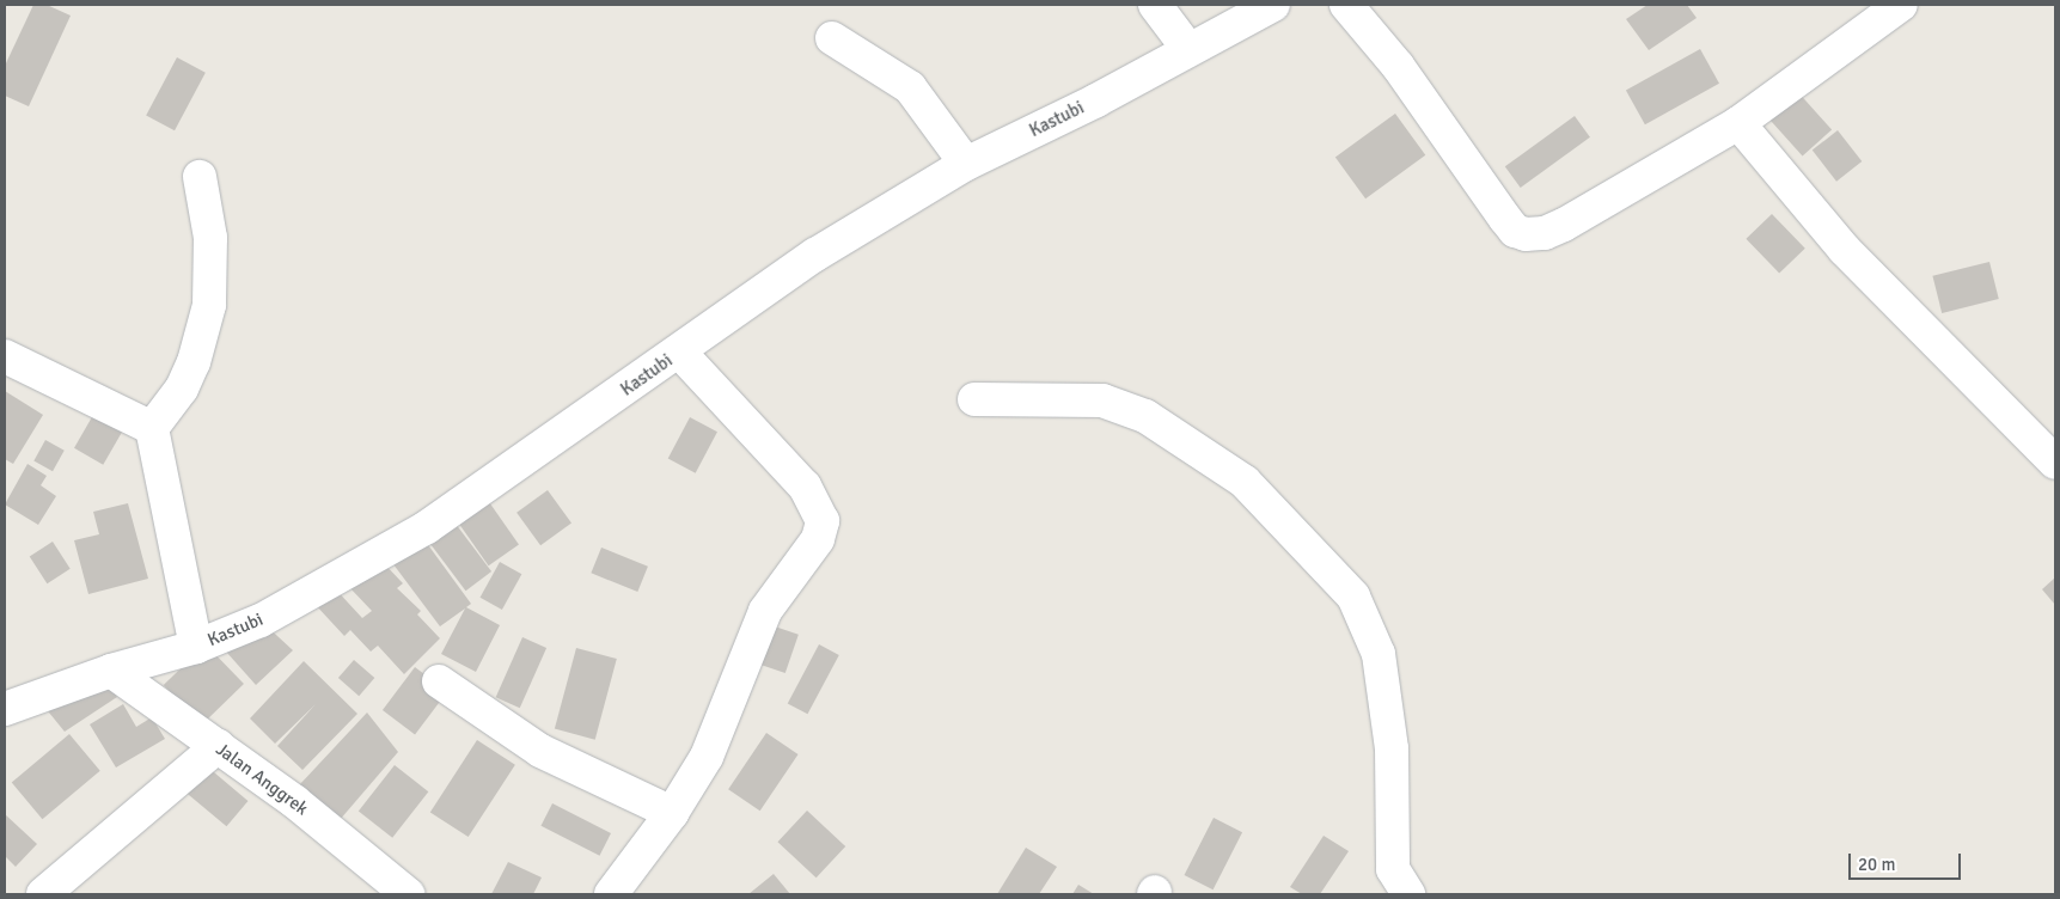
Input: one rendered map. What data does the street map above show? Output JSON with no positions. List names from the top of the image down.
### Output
{
  "streets": {
    "street": ["Kastubi", "Jalan Anggrek"]
  },
  "crossings": [
    ["Kastubi", "Jalan Anggrek"]
  ],
  "scale_bar": "20 m"
}
